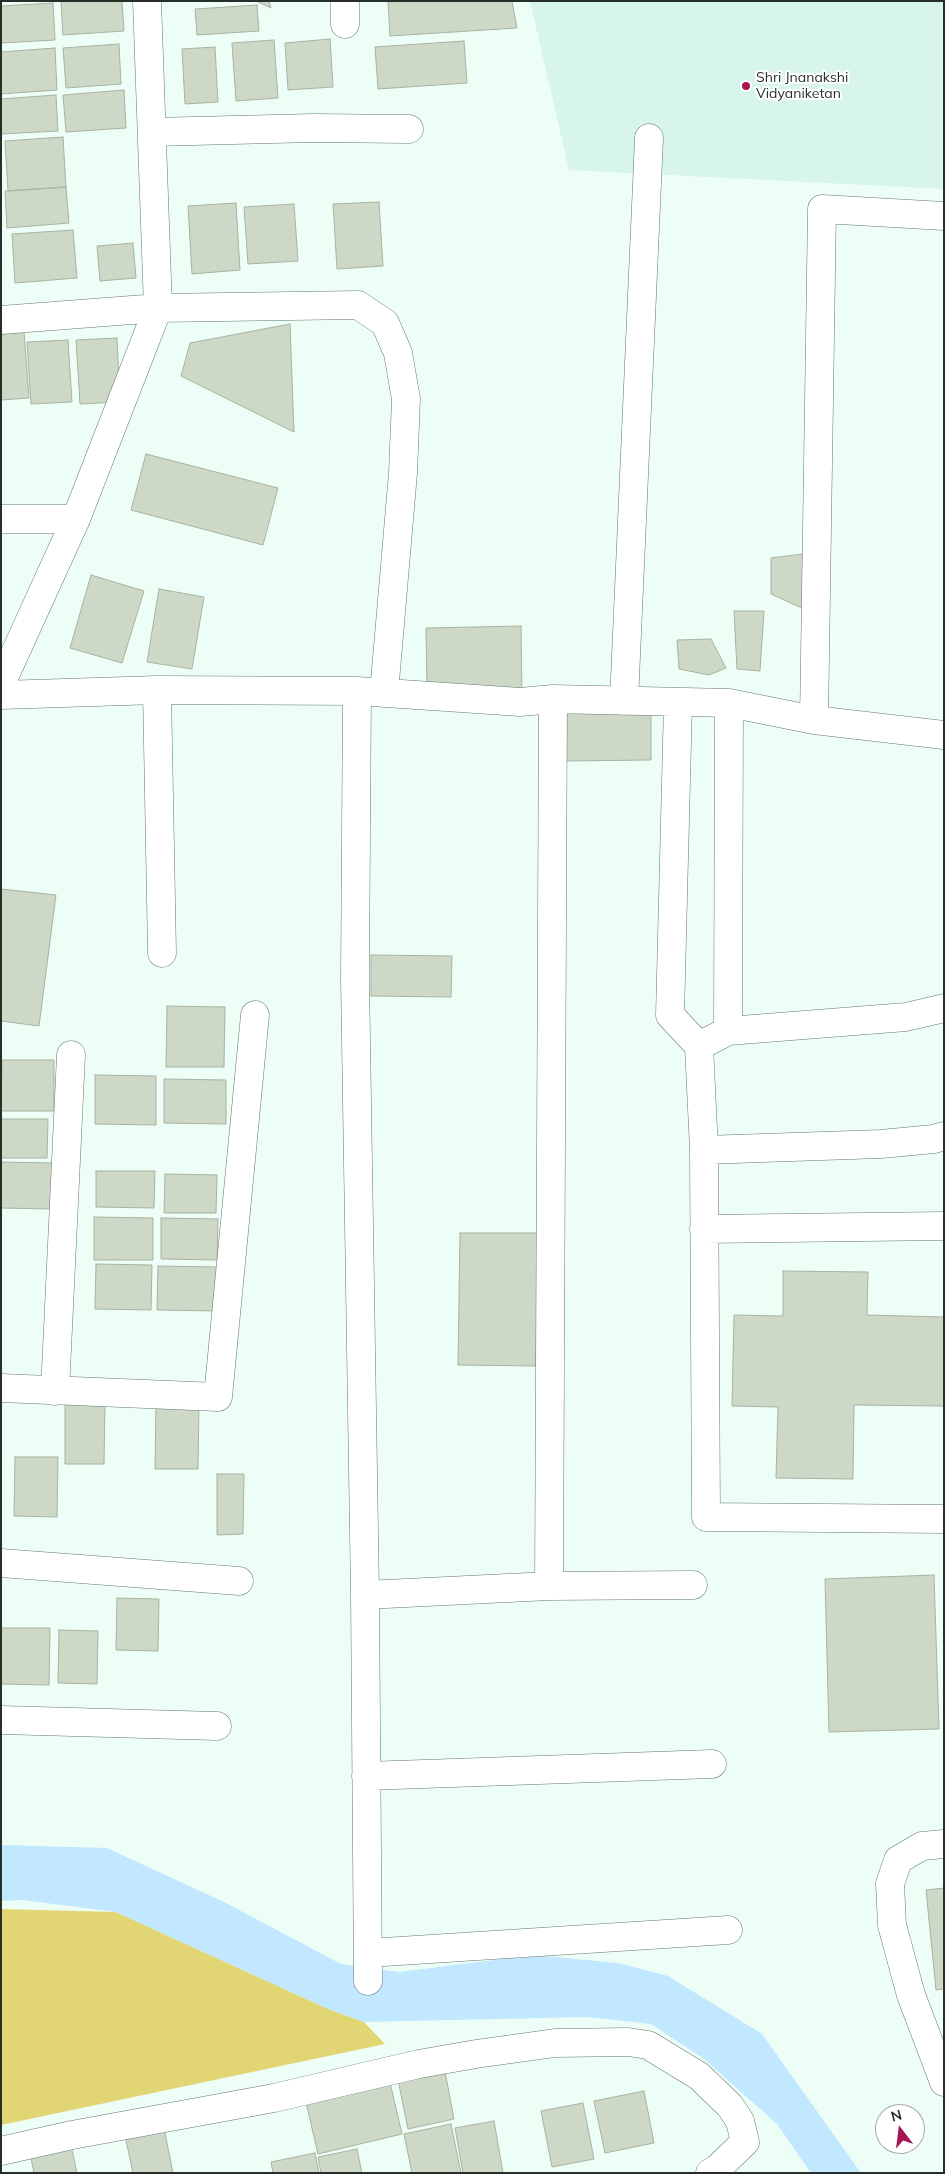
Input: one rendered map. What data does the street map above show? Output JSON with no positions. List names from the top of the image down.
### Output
{
  "places": ["Shri Jnanakshi Vidyaniketan"],
  "north": "top"
}
